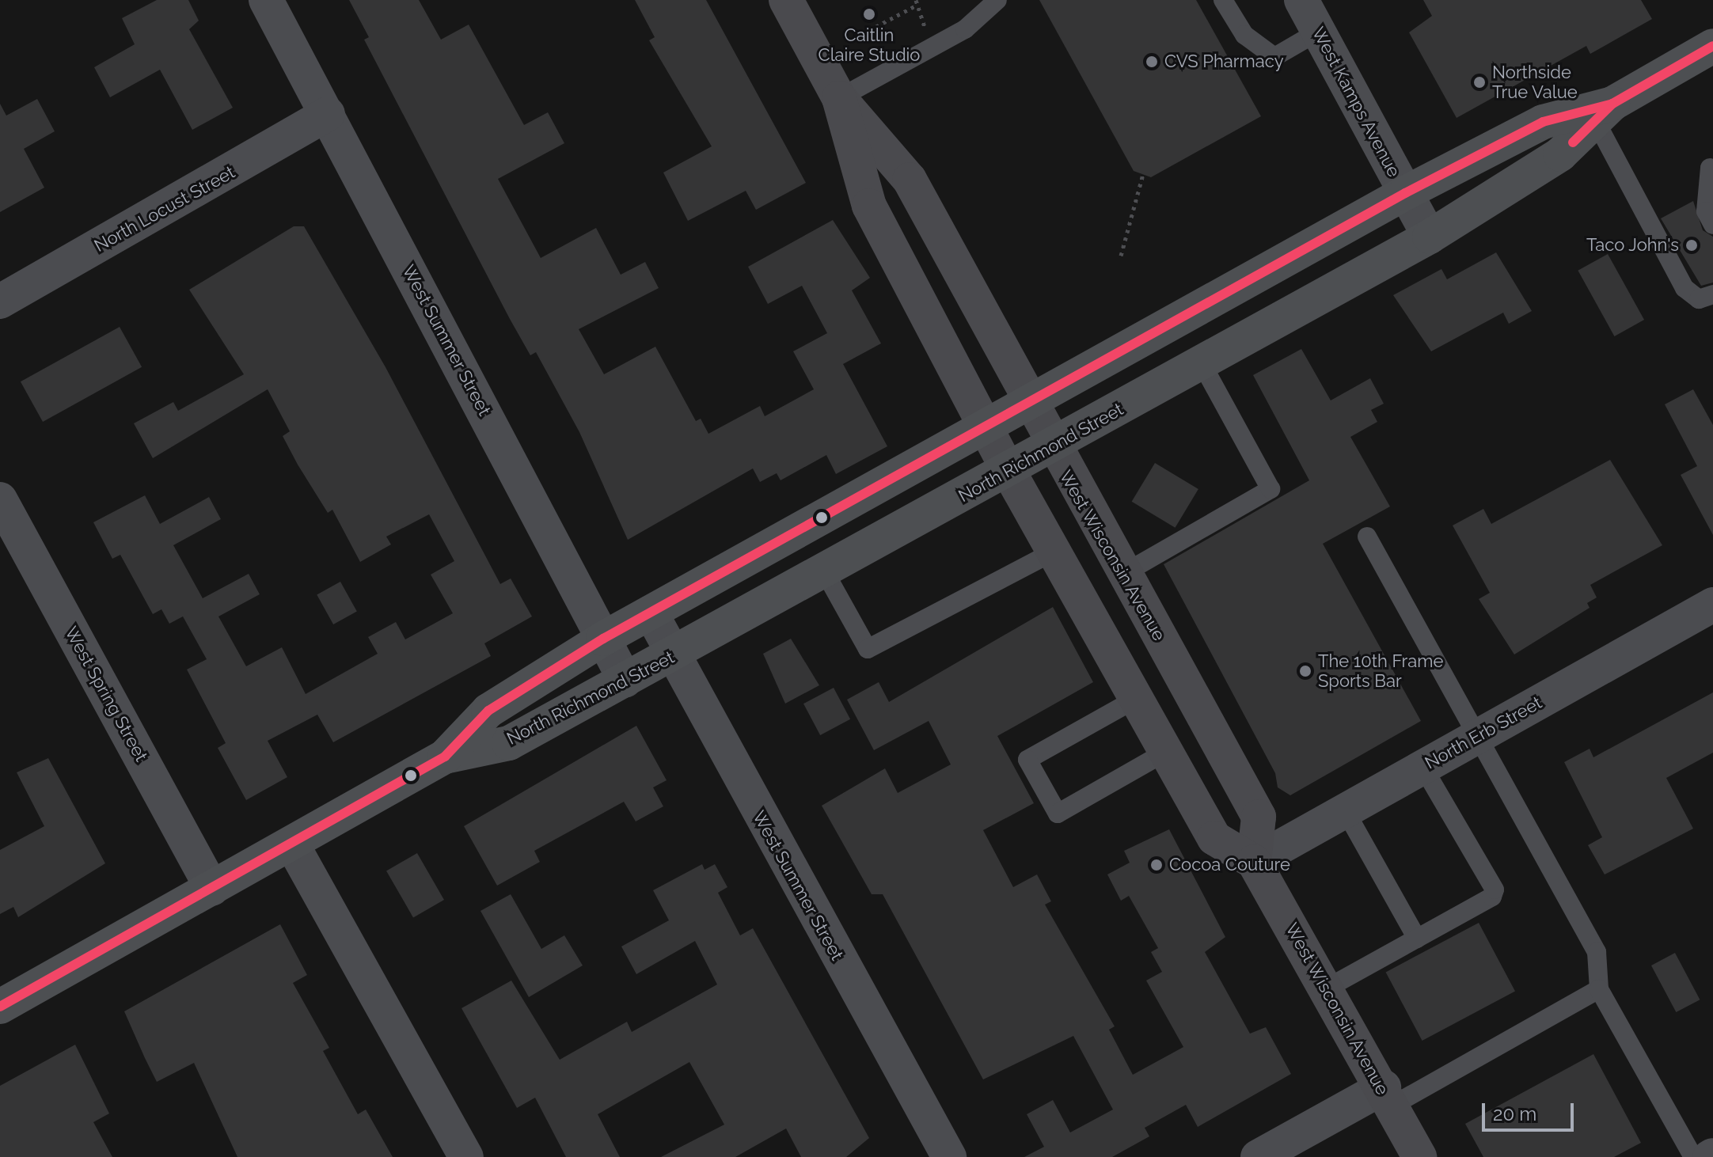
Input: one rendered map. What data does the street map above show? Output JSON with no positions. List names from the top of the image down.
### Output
{
  "streets": {
    "main road": ["North Richmond Street", "West Wisconsin Avenue"],
    "street": [
      "West Kamps Avenue",
      "North Locust Street",
      "West Summer Street",
      "West Spring Street",
      "North Erb Street"
    ]
  },
  "crossings": [
    ["West Kamps Avenue", "North Richmond Street"],
    ["North Locust Street", "West Summer Street"],
    ["West Summer Street", "North Richmond Street"],
    ["North Richmond Street", "West Wisconsin Avenue"],
    ["North Richmond Street", "West Spring Street"],
    ["West Wisconsin Avenue", "North Erb Street"]
  ],
  "places": [
    "Caitlin Claire Studio",
    "CVS Pharmacy",
    "Northside True Value",
    "Taco John's",
    "The 10th Frame Sports Bar",
    "Cocoa Couture"
  ],
  "scale_bar": "20 m"
}
